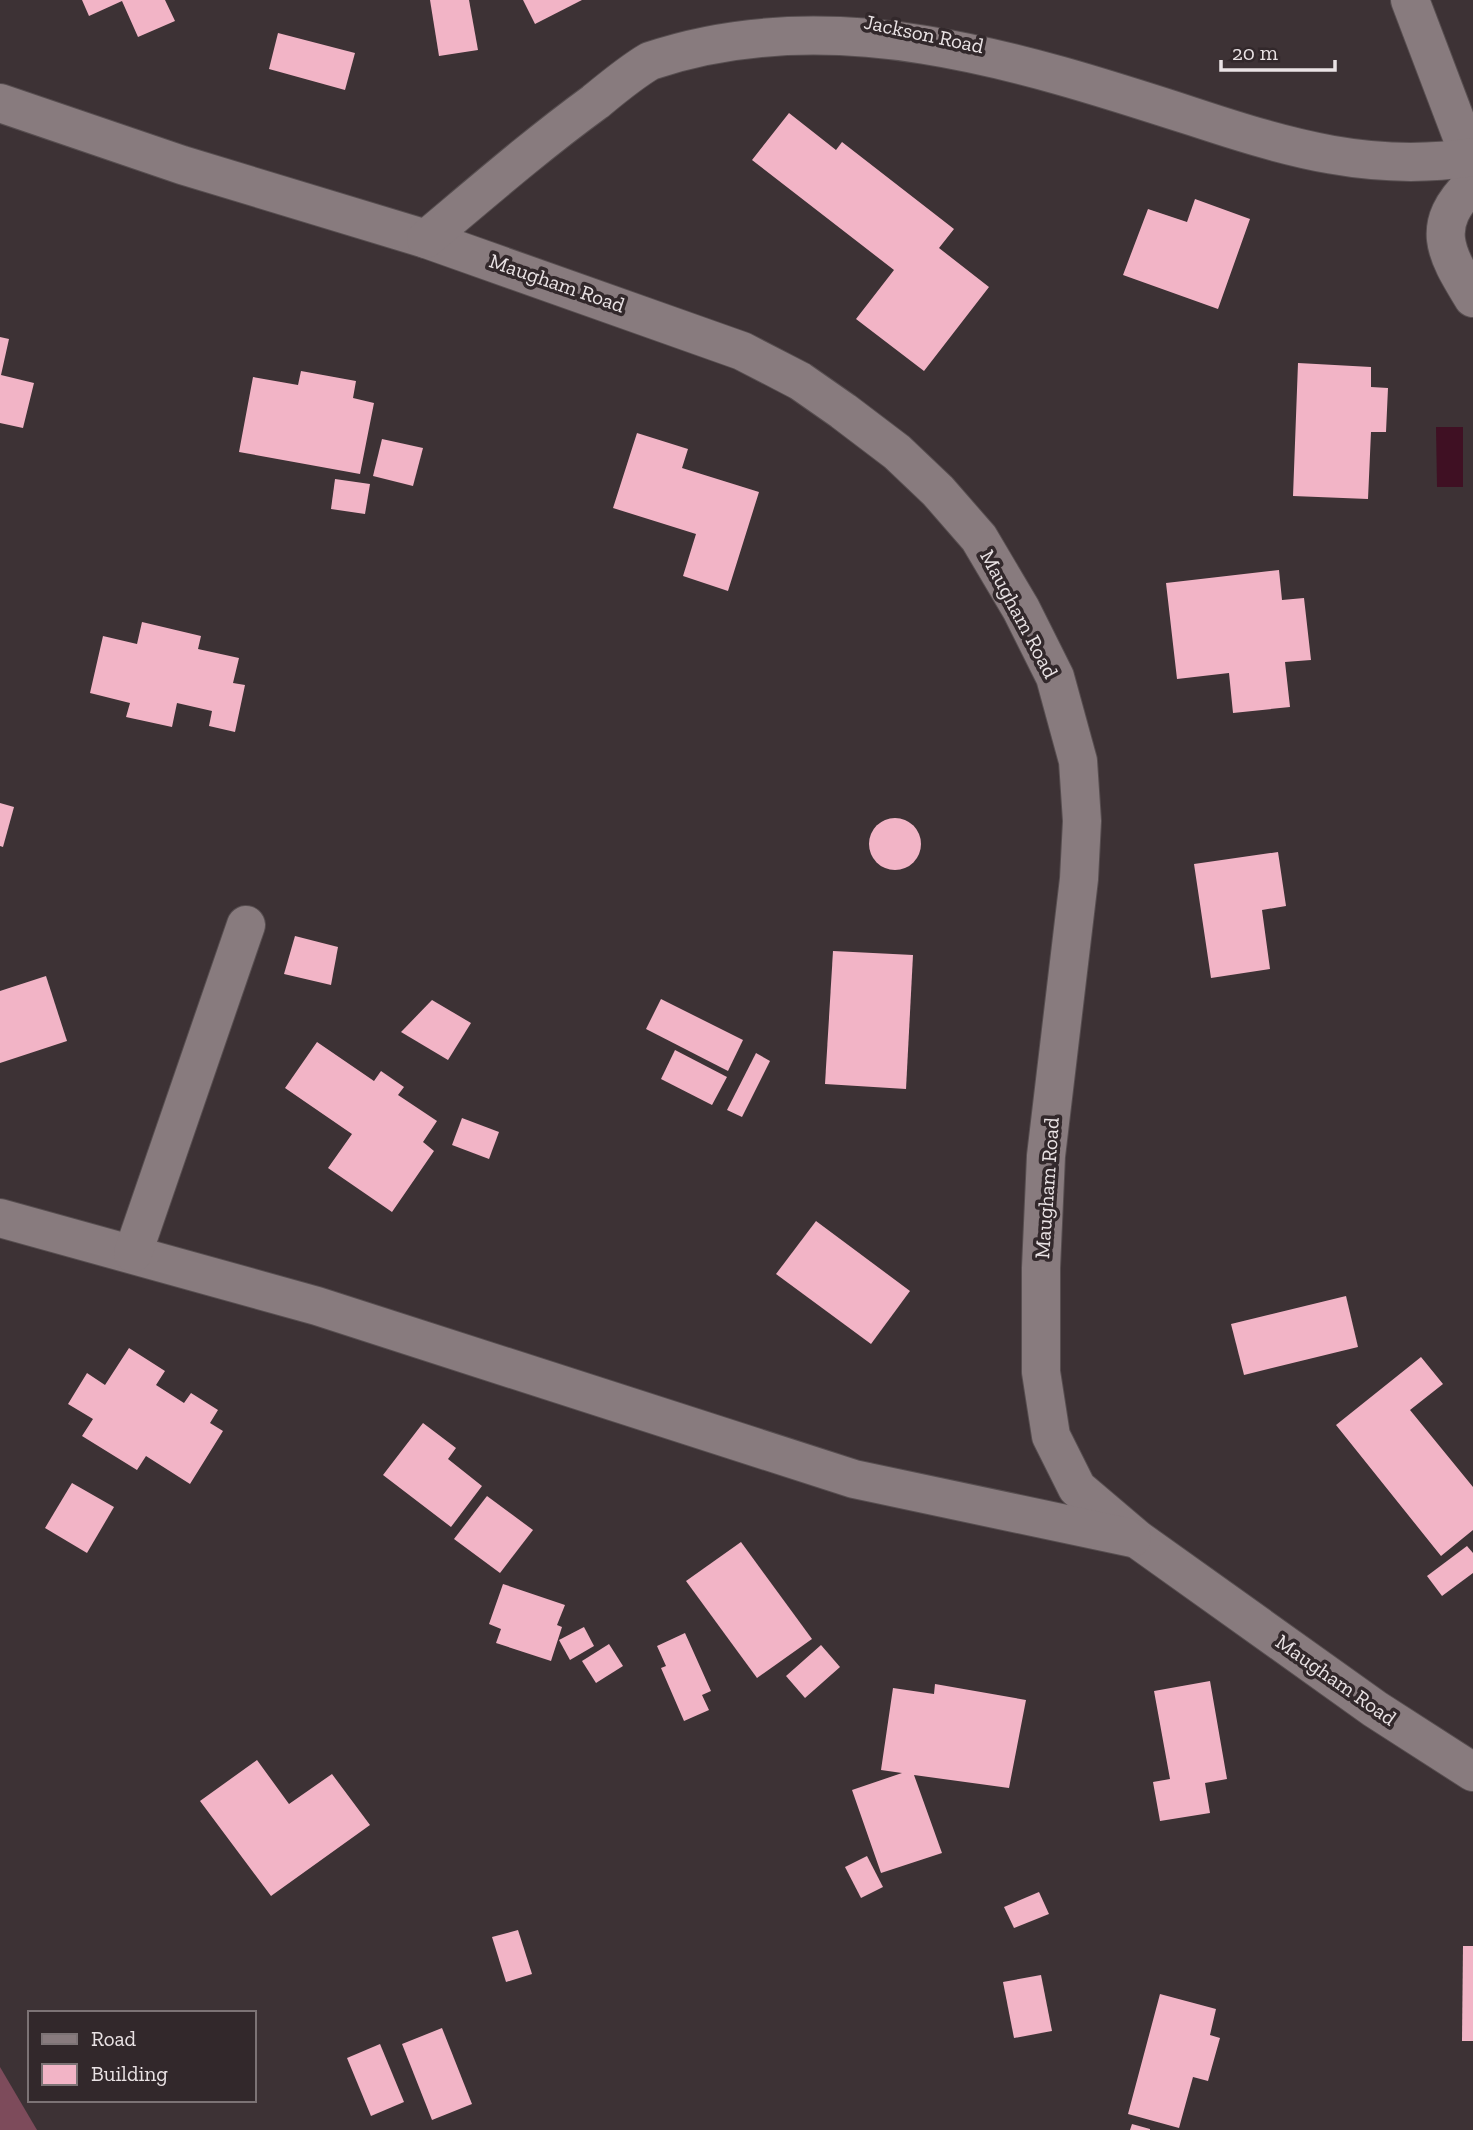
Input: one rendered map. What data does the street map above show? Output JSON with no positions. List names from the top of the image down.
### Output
{
  "streets": {
    "street": ["Jackson Road", "Maugham Road"]
  },
  "crossings": [
    ["Jackson Road", "Maugham Road"]
  ],
  "legend": ["Road", "Building"],
  "scale_bar": "20 m"
}
